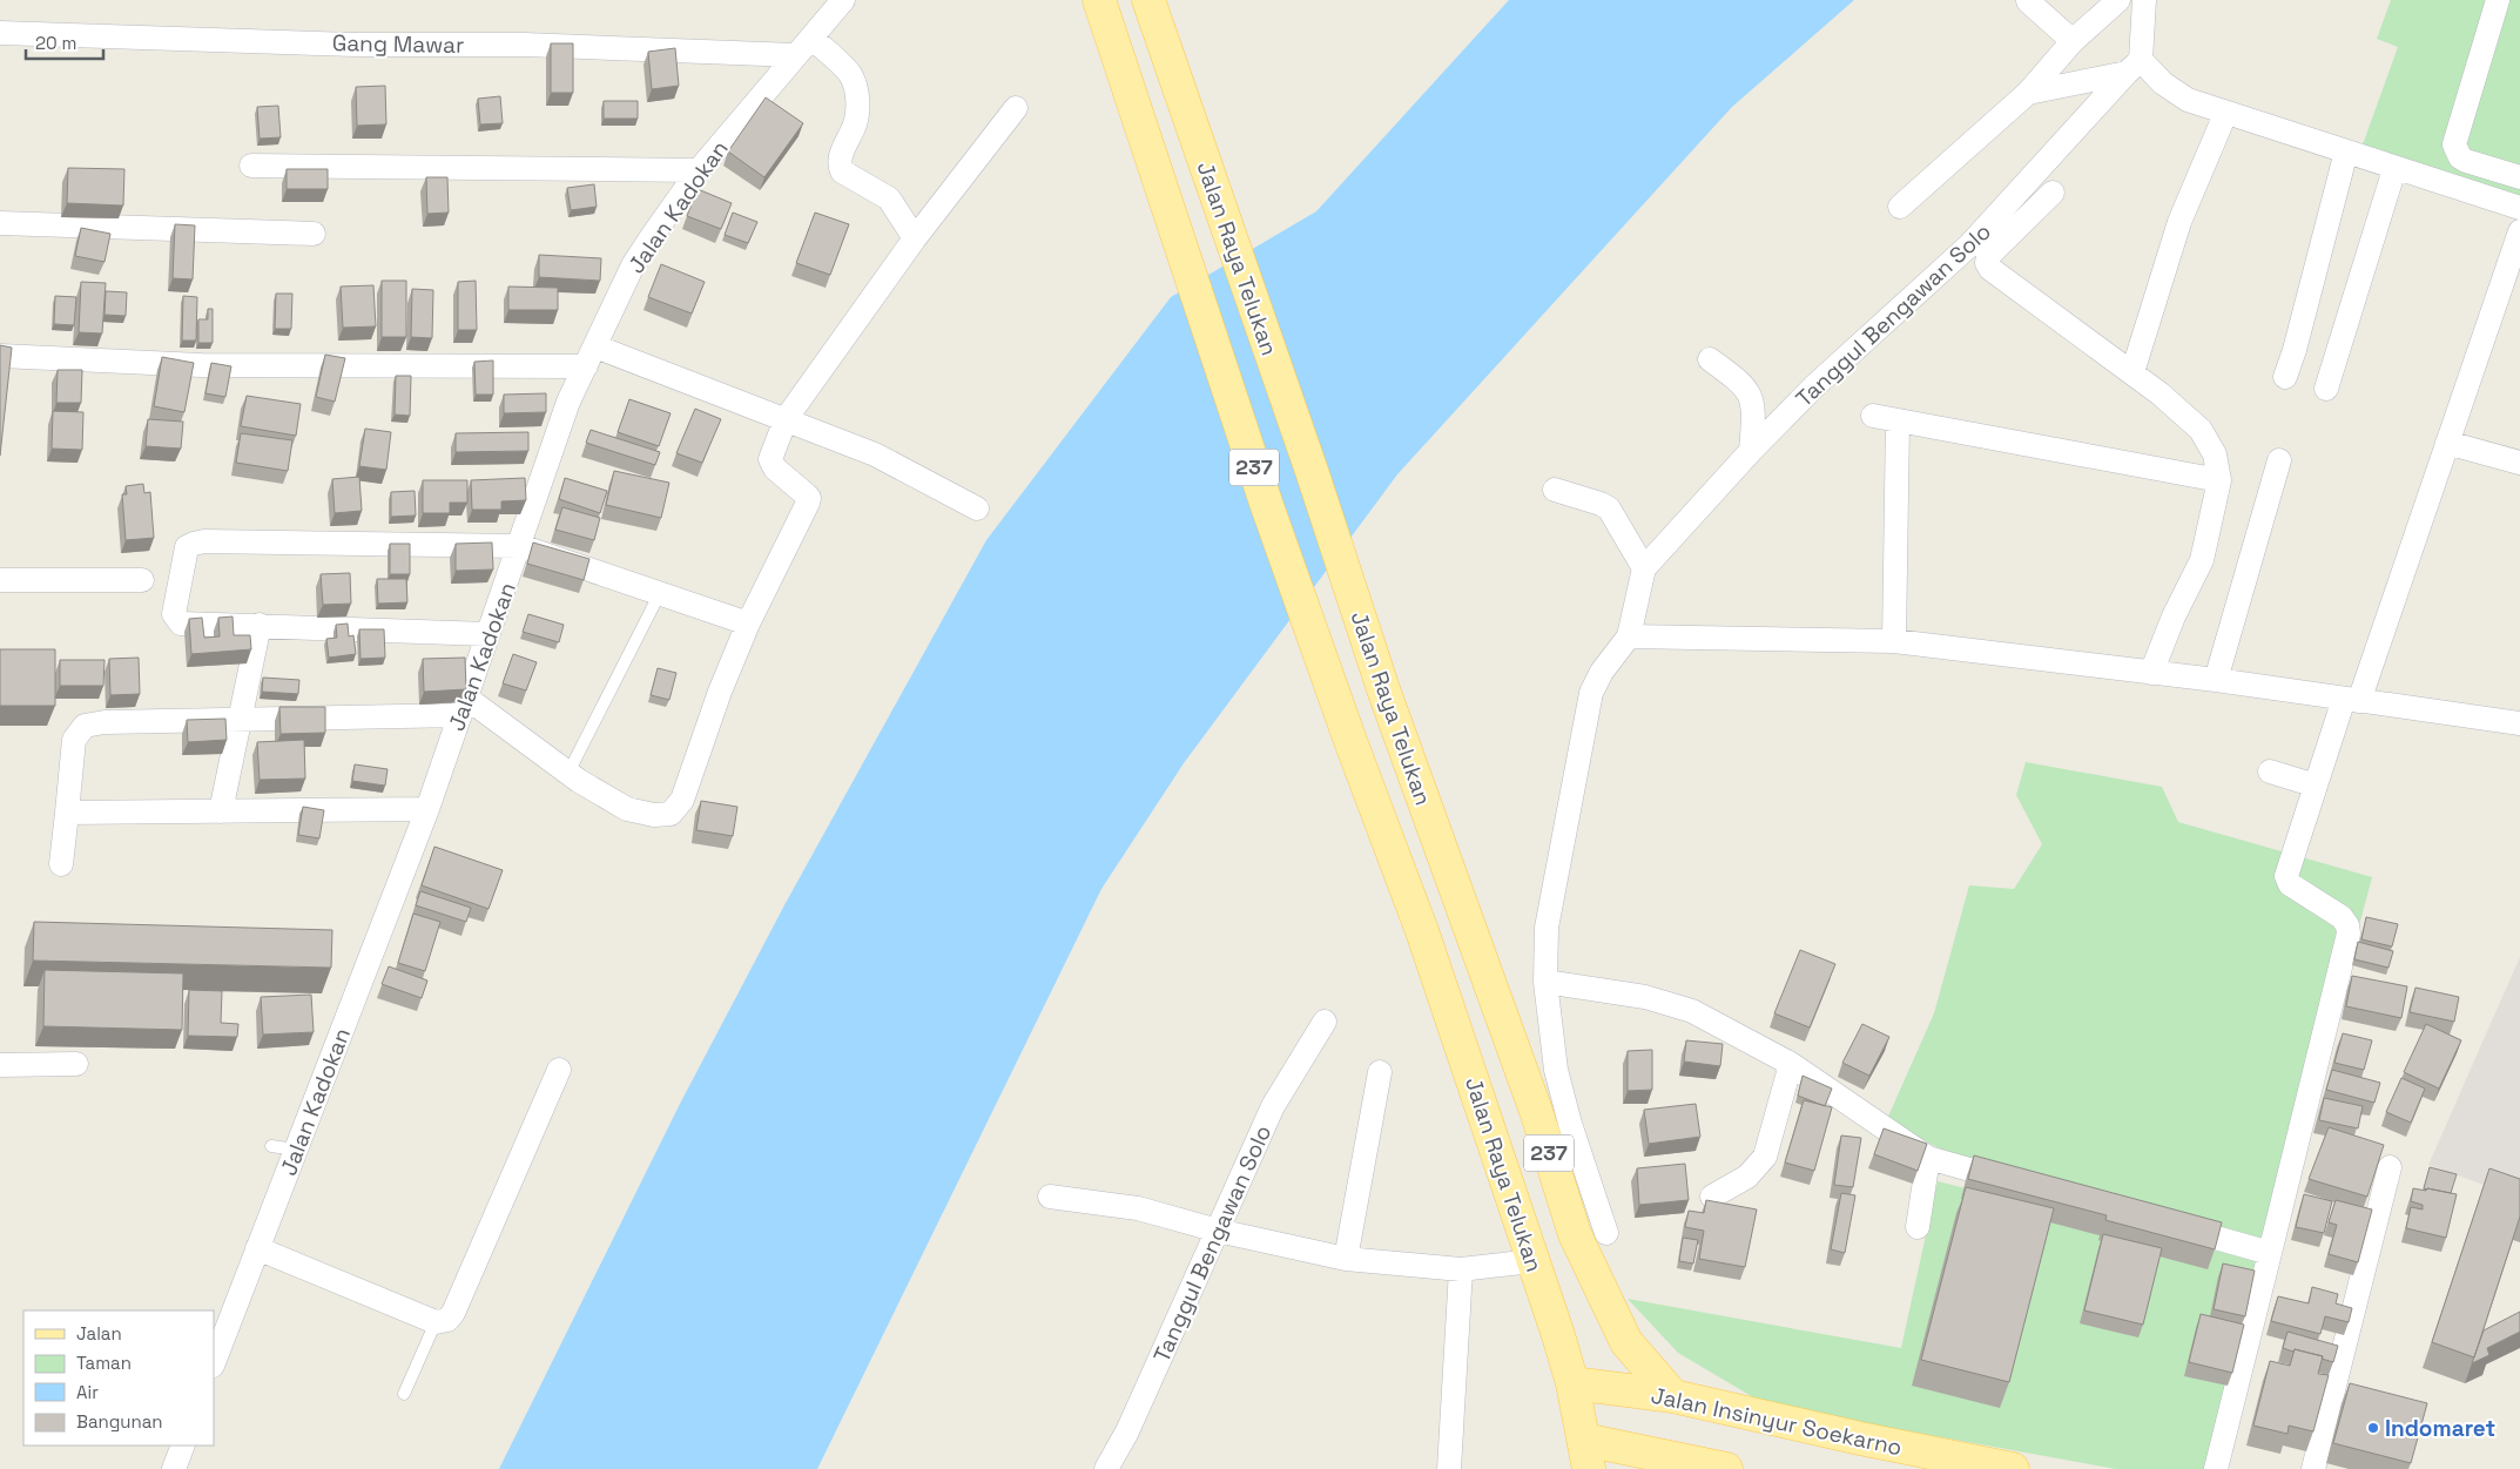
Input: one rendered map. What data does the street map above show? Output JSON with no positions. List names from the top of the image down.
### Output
{
  "streets": {
    "main road": ["Jalan Raya Telukan", "237", "Jalan Insinyur Soekarno"],
    "street": ["Gang Mawar", "Jalan Kadokan", "Tanggul Bengawan Solo"]
  },
  "crossings": [
    ["Gang Mawar", "Jalan Kadokan"],
    ["Jalan Raya Telukan", "Jalan Insinyur Soekarno"]
  ],
  "places": ["Indomaret"],
  "legend": [
    "Jalan",
    "Taman",
    "Air",
    "Bangunan"
  ],
  "scale_bar": "20 m"
}
